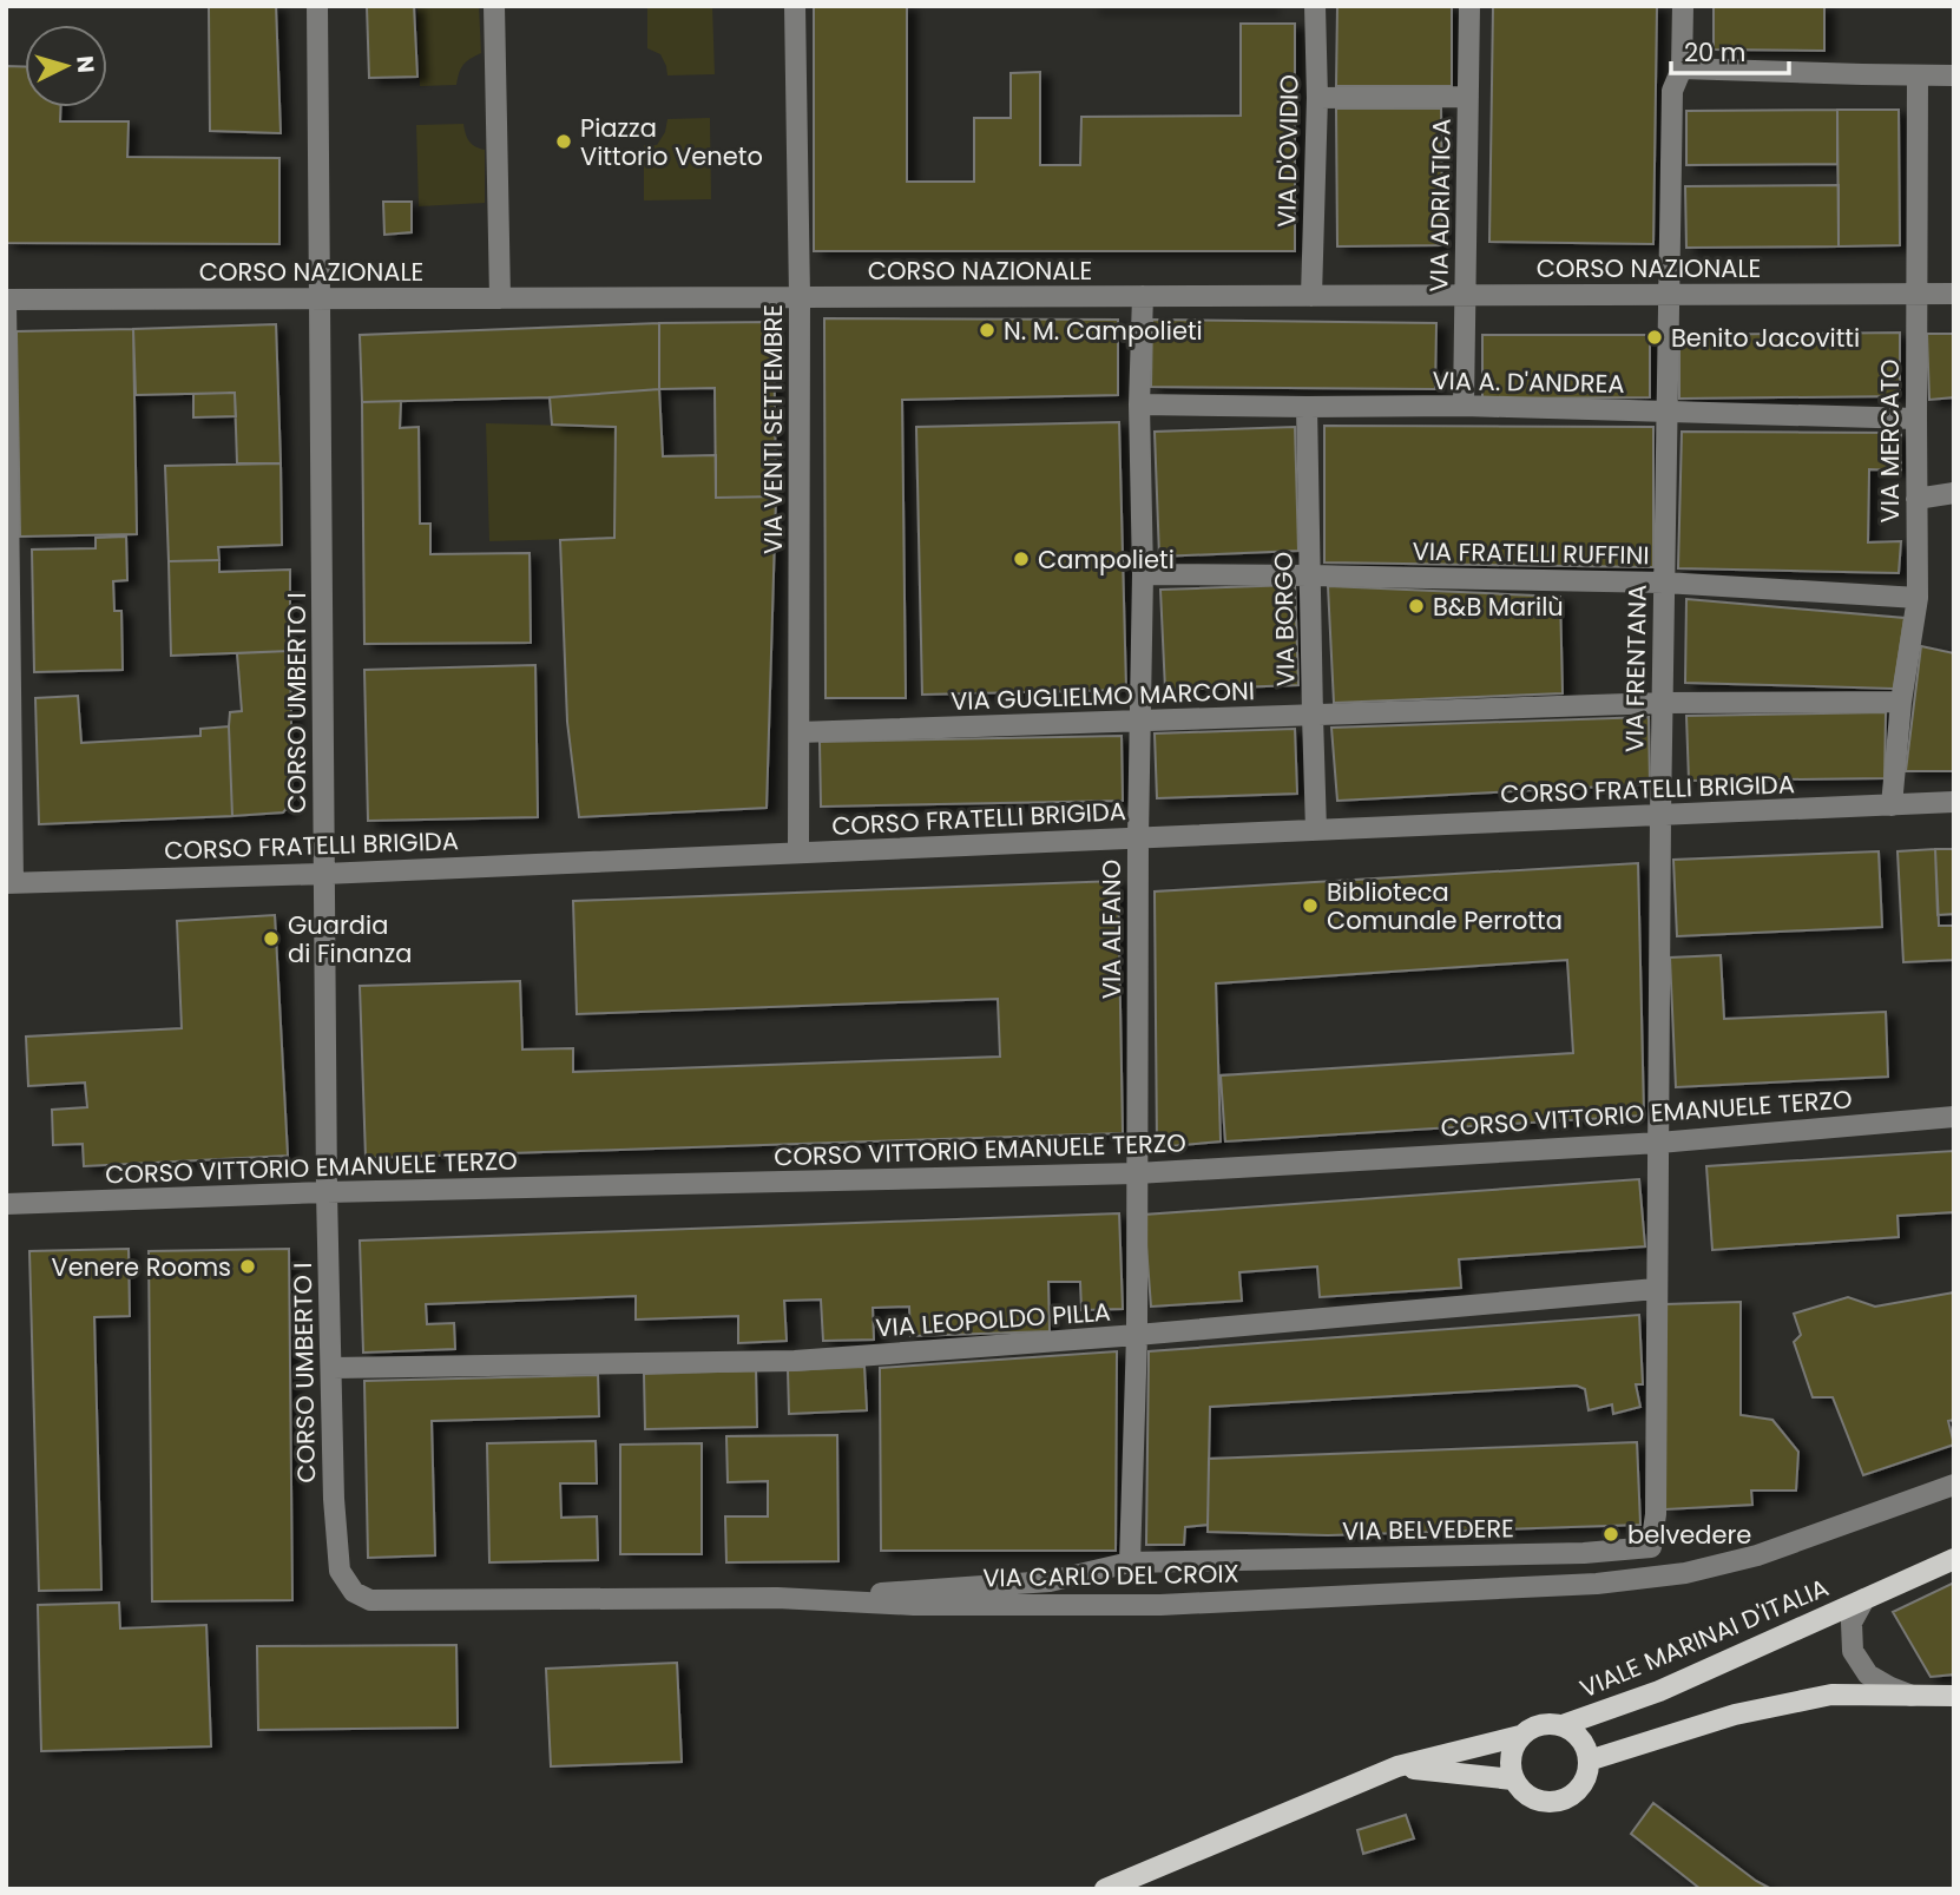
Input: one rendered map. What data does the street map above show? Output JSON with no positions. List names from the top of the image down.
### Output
{
  "streets": {
    "main road": ["VIALE MARINAI D'ITALIA"],
    "street": [
      "VIA D'OVIDIO",
      "VIA ADRIATICA",
      "CORSO NAZIONALE",
      "VIA A. D'ANDREA",
      "VIA VENTI SETTEMBRE",
      "VIA MERCATO",
      "VIA FRATELLI RUFFINI",
      "VIA BORGO",
      "VIA FRENTANA",
      "VIA GUGLIELMO MARCONI",
      "CORSO UMBERTO I",
      "CORSO FRATELLI BRIGIDA",
      "VIA ALFANO",
      "CORSO VITTORIO EMANUELE TERZO",
      "VIA LEOPOLDO PILLA",
      "VIA BELVEDERE",
      "VIA CARLO DEL CROIX"
    ]
  },
  "crossings": [
    ["VIA D'OVIDIO", "CORSO NAZIONALE"],
    ["VIA ADRIATICA", "CORSO NAZIONALE"],
    ["VIA ADRIATICA", "VIA A. D'ANDREA"],
    ["CORSO NAZIONALE", "VIA VENTI SETTEMBRE"],
    ["CORSO NAZIONALE", "VIA MERCATO"],
    ["CORSO NAZIONALE", "VIA FRENTANA"],
    ["CORSO NAZIONALE", "CORSO UMBERTO I"],
    ["CORSO NAZIONALE", "VIA ALFANO"],
    ["VIA A. D'ANDREA", "VIA MERCATO"],
    ["VIA A. D'ANDREA", "VIA BORGO"],
    ["VIA A. D'ANDREA", "VIA FRENTANA"],
    ["VIA A. D'ANDREA", "VIA ALFANO"],
    ["VIA VENTI SETTEMBRE", "VIA GUGLIELMO MARCONI"],
    ["VIA VENTI SETTEMBRE", "CORSO FRATELLI BRIGIDA"],
    ["VIA MERCATO", "VIA FRATELLI RUFFINI"],
    ["VIA MERCATO", "VIA GUGLIELMO MARCONI"],
    ["VIA MERCATO", "CORSO FRATELLI BRIGIDA"],
    ["VIA FRATELLI RUFFINI", "VIA BORGO"],
    ["VIA FRATELLI RUFFINI", "VIA FRENTANA"],
    ["VIA FRATELLI RUFFINI", "VIA ALFANO"],
    ["VIA BORGO", "VIA GUGLIELMO MARCONI"],
    ["VIA BORGO", "CORSO FRATELLI BRIGIDA"],
    ["VIA FRENTANA", "VIA GUGLIELMO MARCONI"],
    ["VIA FRENTANA", "CORSO FRATELLI BRIGIDA"],
    ["VIA FRENTANA", "CORSO VITTORIO EMANUELE TERZO"],
    ["VIA FRENTANA", "VIA BELVEDERE"],
    ["VIA GUGLIELMO MARCONI", "VIA ALFANO"],
    ["CORSO UMBERTO I", "CORSO FRATELLI BRIGIDA"],
    ["CORSO UMBERTO I", "CORSO VITTORIO EMANUELE TERZO"],
    ["CORSO UMBERTO I", "VIA LEOPOLDO PILLA"],
    ["CORSO UMBERTO I", "VIA CARLO DEL CROIX"],
    ["CORSO FRATELLI BRIGIDA", "VIA ALFANO"],
    ["VIA ALFANO", "CORSO VITTORIO EMANUELE TERZO"],
    ["VIA ALFANO", "VIA LEOPOLDO PILLA"],
    ["VIA ALFANO", "VIA BELVEDERE"],
    ["CORSO VITTORIO EMANUELE TERZO", "VIA BELVEDERE"],
    ["VIA LEOPOLDO PILLA", "VIA BELVEDERE"],
    ["VIA BELVEDERE", "VIA CARLO DEL CROIX"]
  ],
  "places": [
    "Piazza Vittorio Veneto",
    "N. M. Campolieti",
    "Benito Jacovitti",
    "Campolieti",
    "B&B Marilù",
    "Biblioteca Comunale Perrotta",
    "Guardia di Finanza",
    "Venere Rooms",
    "belvedere"
  ],
  "scale_bar": "20 m",
  "north": "right"
}
